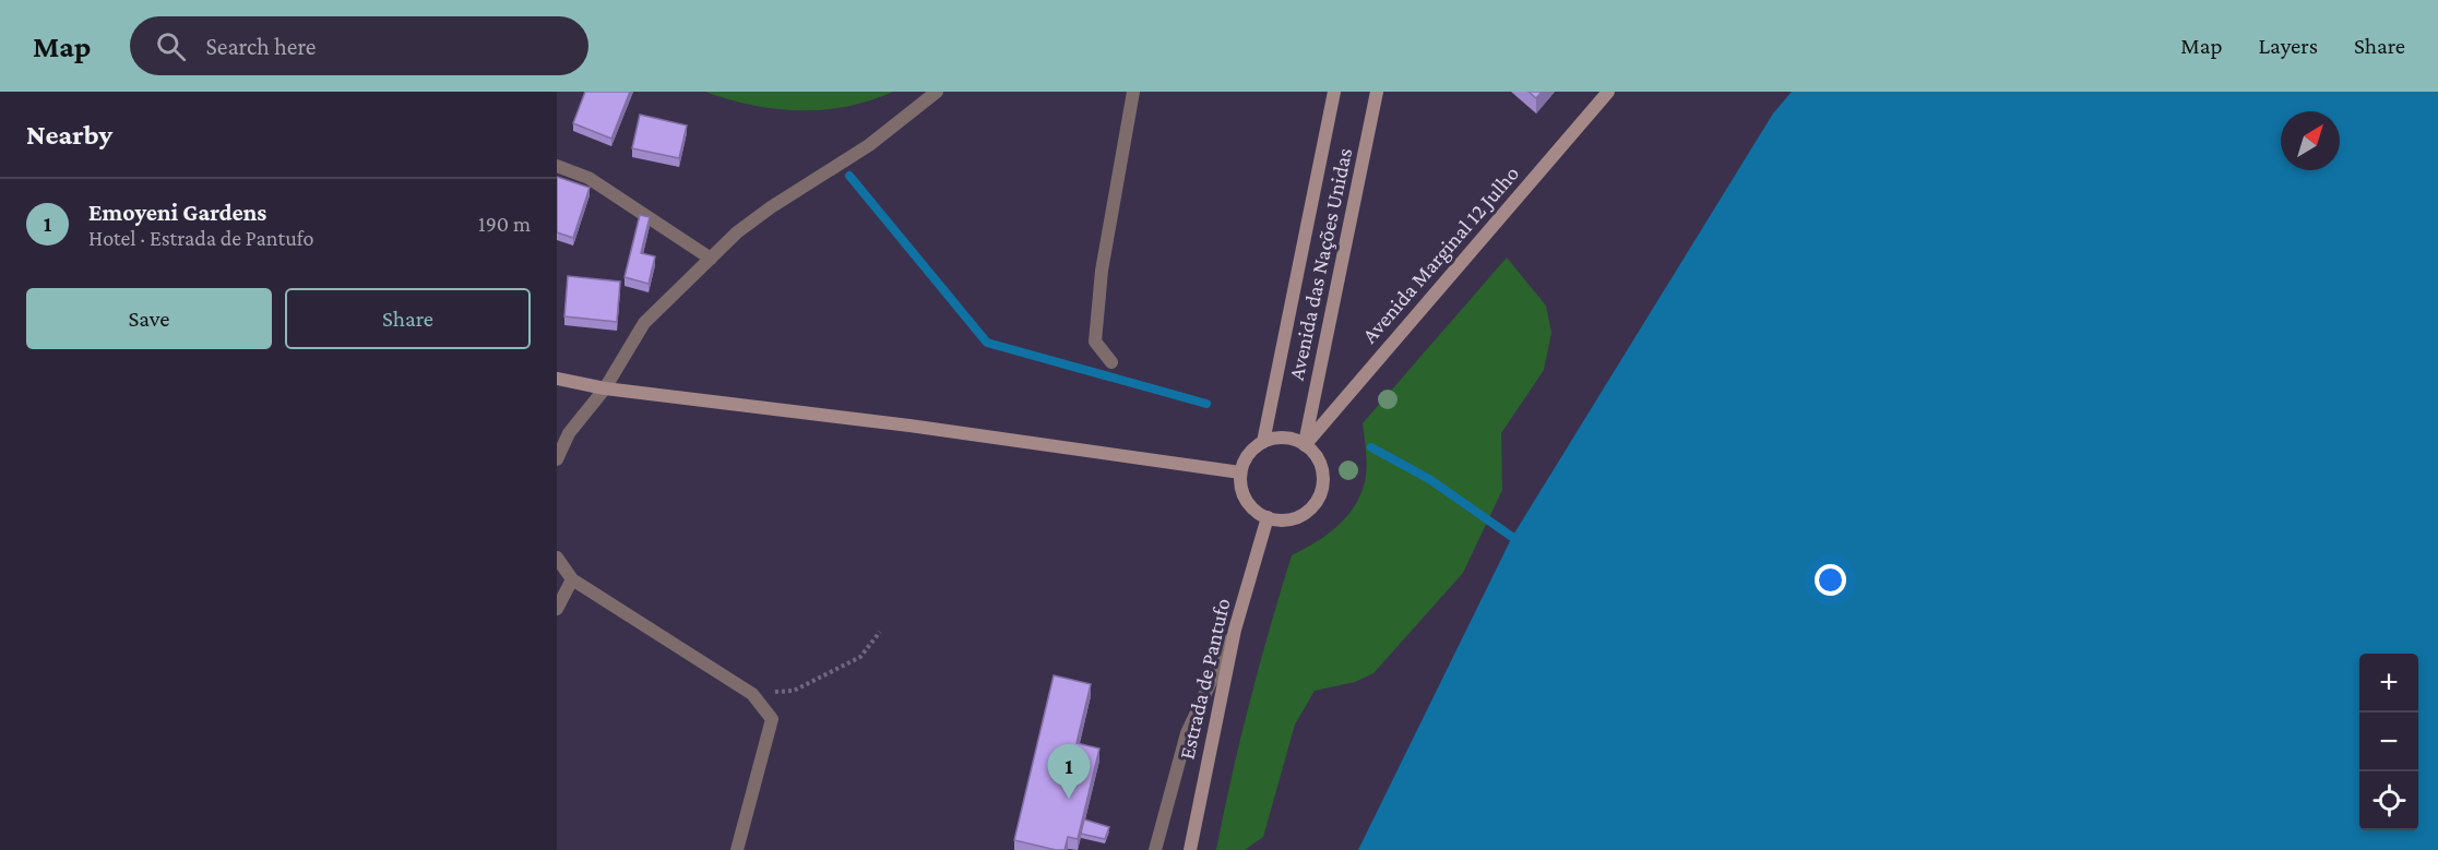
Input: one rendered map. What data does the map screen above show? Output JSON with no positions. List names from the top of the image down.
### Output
{
  "streets": {
    "street": ["Avenida Marginal 12 Julho", "Avenida das Nações Unidas", "Estrada de Pantufo"]
  },
  "crossings": [
    ["Avenida Marginal 12 Julho", "Avenida das Nações Unidas"],
    ["Avenida Marginal 12 Julho", "Estrada de Pantufo"],
    ["Avenida das Nações Unidas", "Estrada de Pantufo"]
  ],
  "north": "top right",
  "page": {
    "header": "Map",
    "search": "Search here",
    "nav": ["Map", "Layers", "Share"],
    "heading": "Nearby",
    "list": [
      {
        "mark": "1",
        "name": "Emoyeni Gardens",
        "note": "Hotel · Estrada de Pantufo",
        "value": "190 m"
      }
    ],
    "buttons": ["Save", "Share"],
    "map_buttons": ["+", "−"],
    "pins": "1"
  }
}
